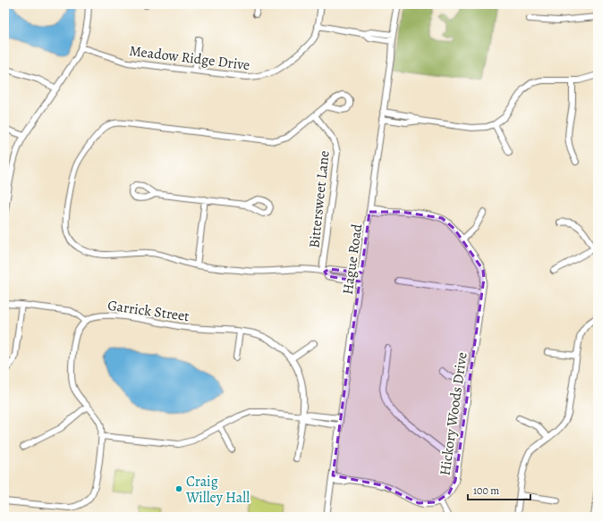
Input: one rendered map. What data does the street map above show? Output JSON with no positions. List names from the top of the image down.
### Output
{
  "streets": {
    "street": [
      "Meadow Ridge Drive",
      "Bittersweet Lane",
      "Hague Road",
      "Garrick Street",
      "Hickory Woods Drive"
    ]
  },
  "crossings": [
    ["Hague Road", "Hickory Woods Drive"]
  ],
  "places": ["Craig Willey Hall"],
  "scale_bar": "100 m"
}
